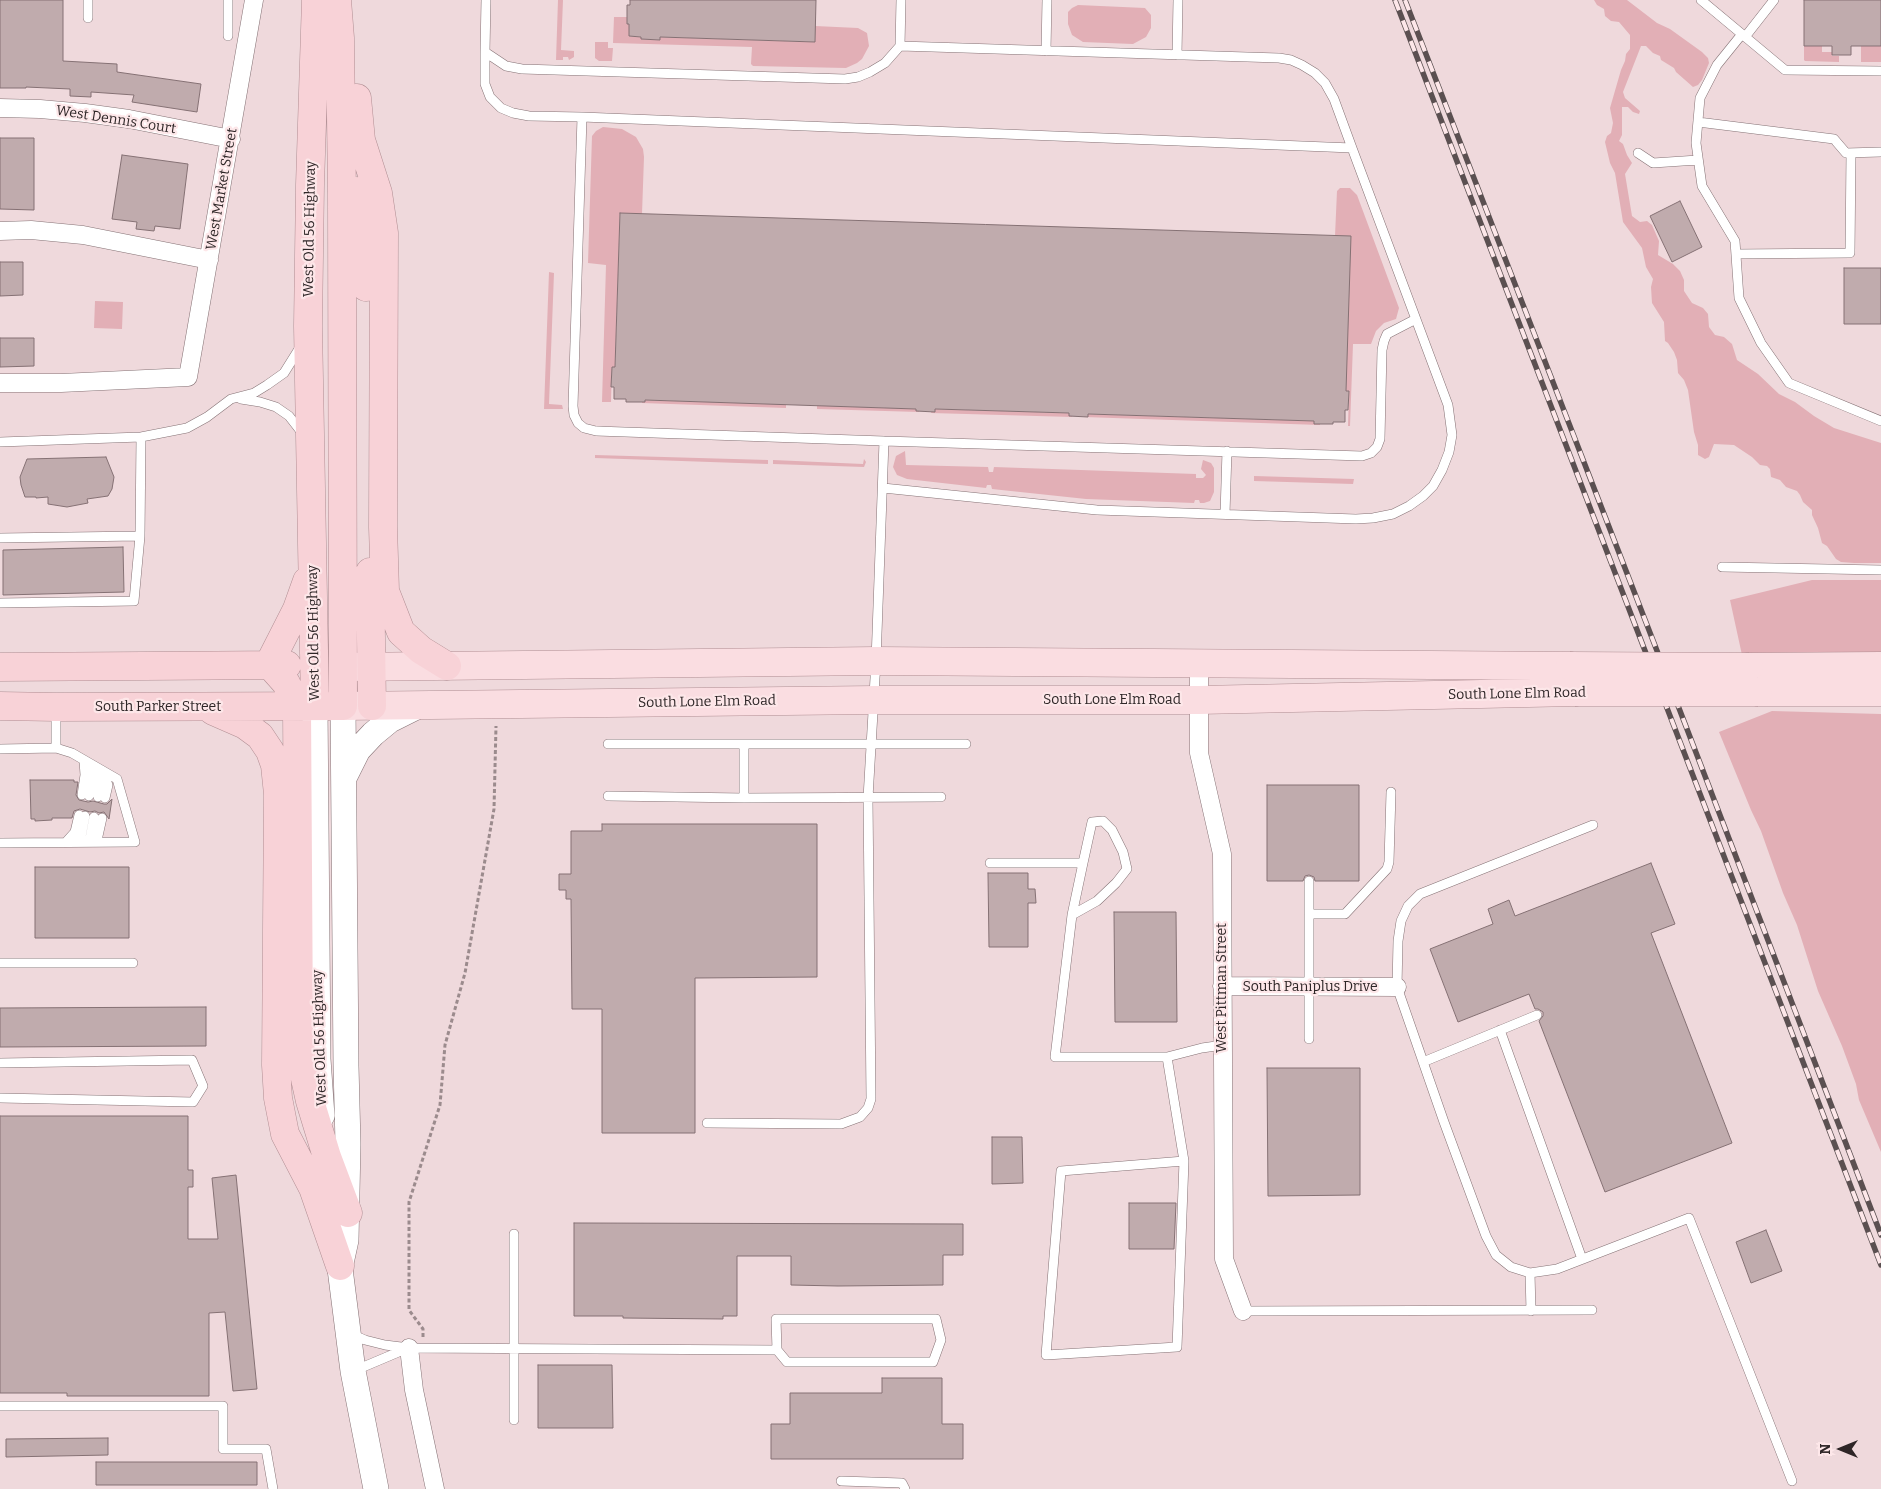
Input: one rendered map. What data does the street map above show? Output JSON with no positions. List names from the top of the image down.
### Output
{
  "streets": {
    "highway": ["West Old 56 Highway", "South Parker Street"],
    "main road": ["South Lone Elm Road"],
    "street": [
      "West Dennis Court",
      "West Market Street",
      "South Paniplus Drive",
      "West Pittman Street"
    ]
  },
  "crossings": [
    ["West Dennis Court", "West Market Street"],
    ["West Old 56 Highway", "South Lone Elm Road"],
    ["West Old 56 Highway", "South Parker Street"],
    ["South Lone Elm Road", "South Parker Street"],
    ["South Lone Elm Road", "West Pittman Street"],
    ["South Paniplus Drive", "West Pittman Street"]
  ],
  "north": "left"
}
